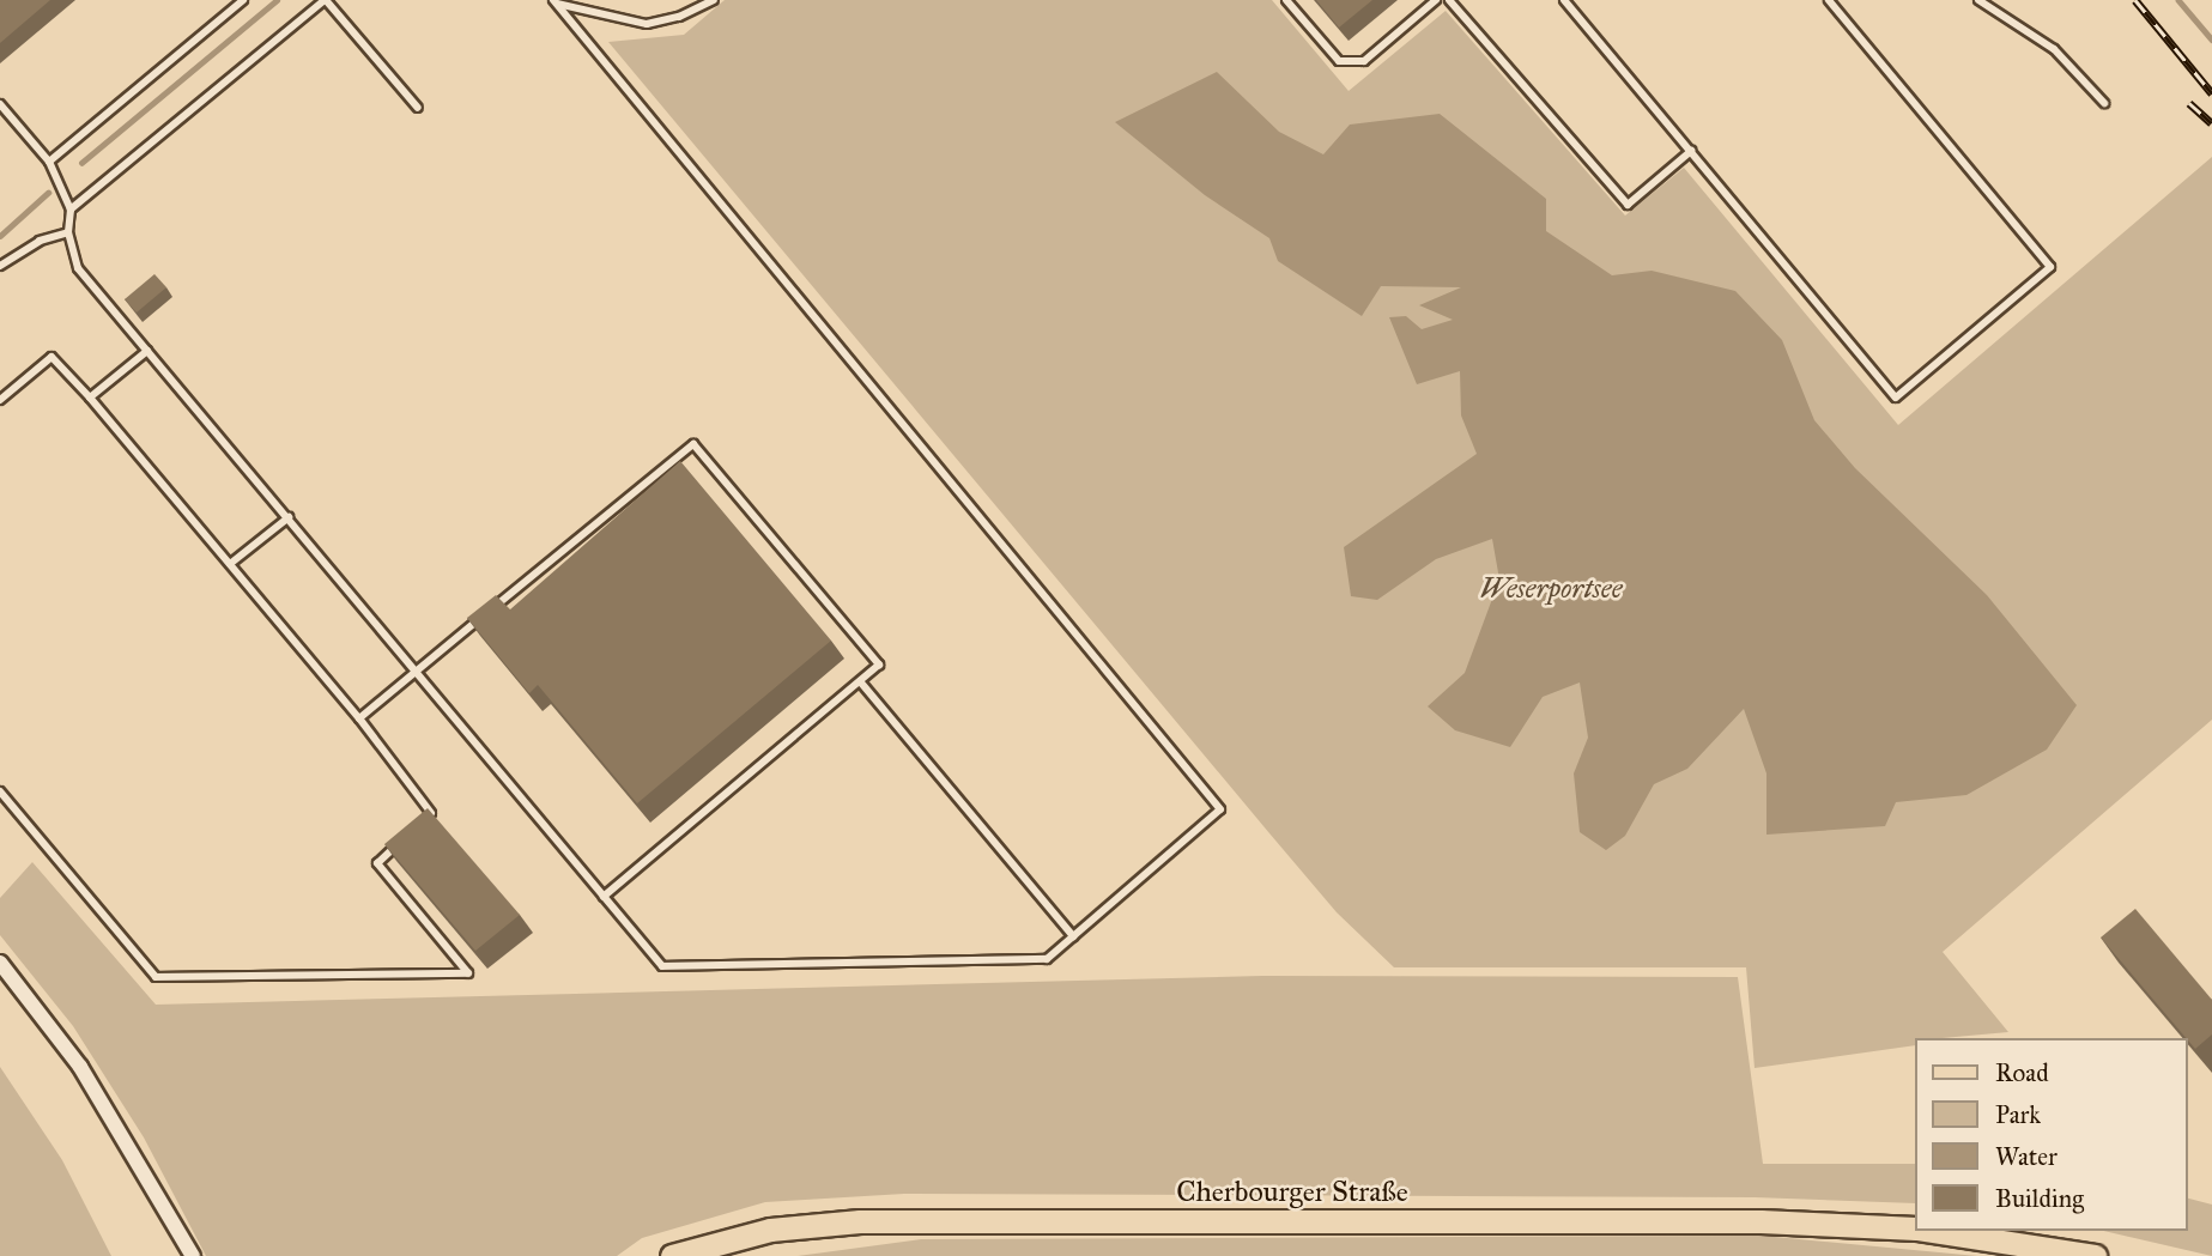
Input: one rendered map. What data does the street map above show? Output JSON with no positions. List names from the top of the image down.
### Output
{
  "streets": {
    "main road": ["Cherbourger Straße"]
  },
  "parks": ["Weserportsee"],
  "legend": [
    "Road",
    "Park",
    "Water",
    "Building"
  ]
}
